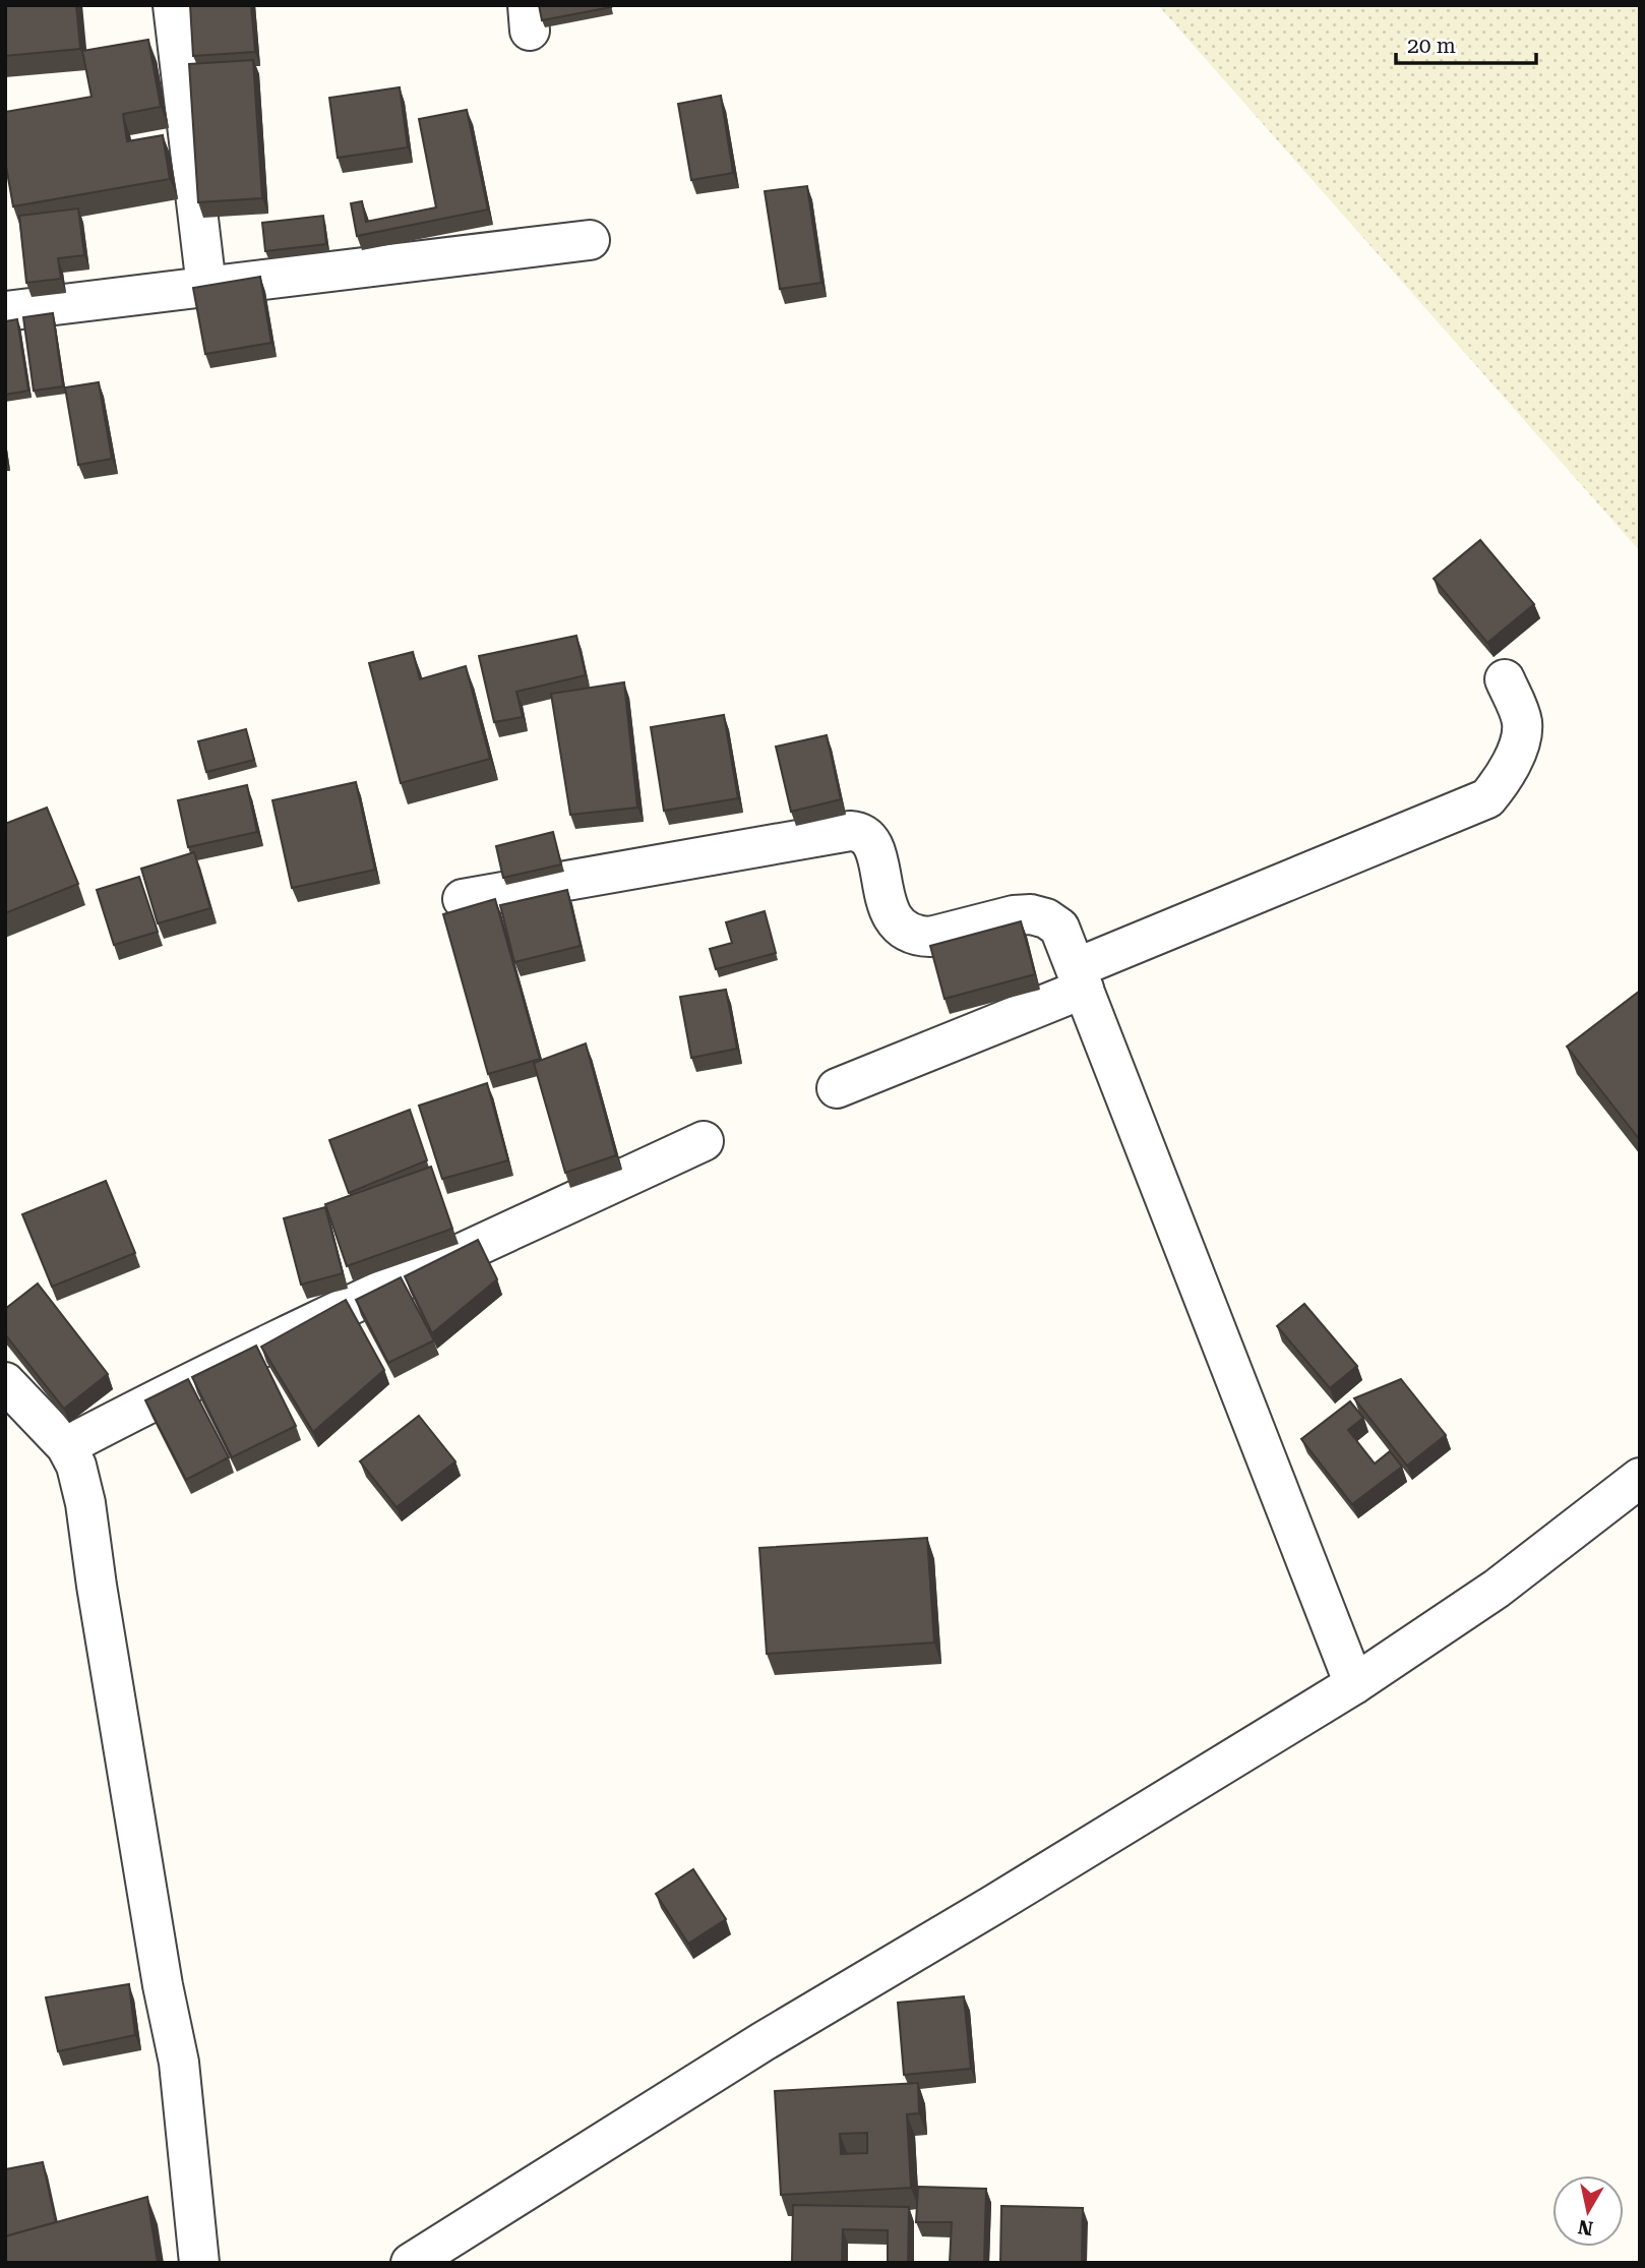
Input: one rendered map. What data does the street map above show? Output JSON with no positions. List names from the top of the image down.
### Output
{
  "scale_bar": "20 m",
  "north": "bottom"
}
